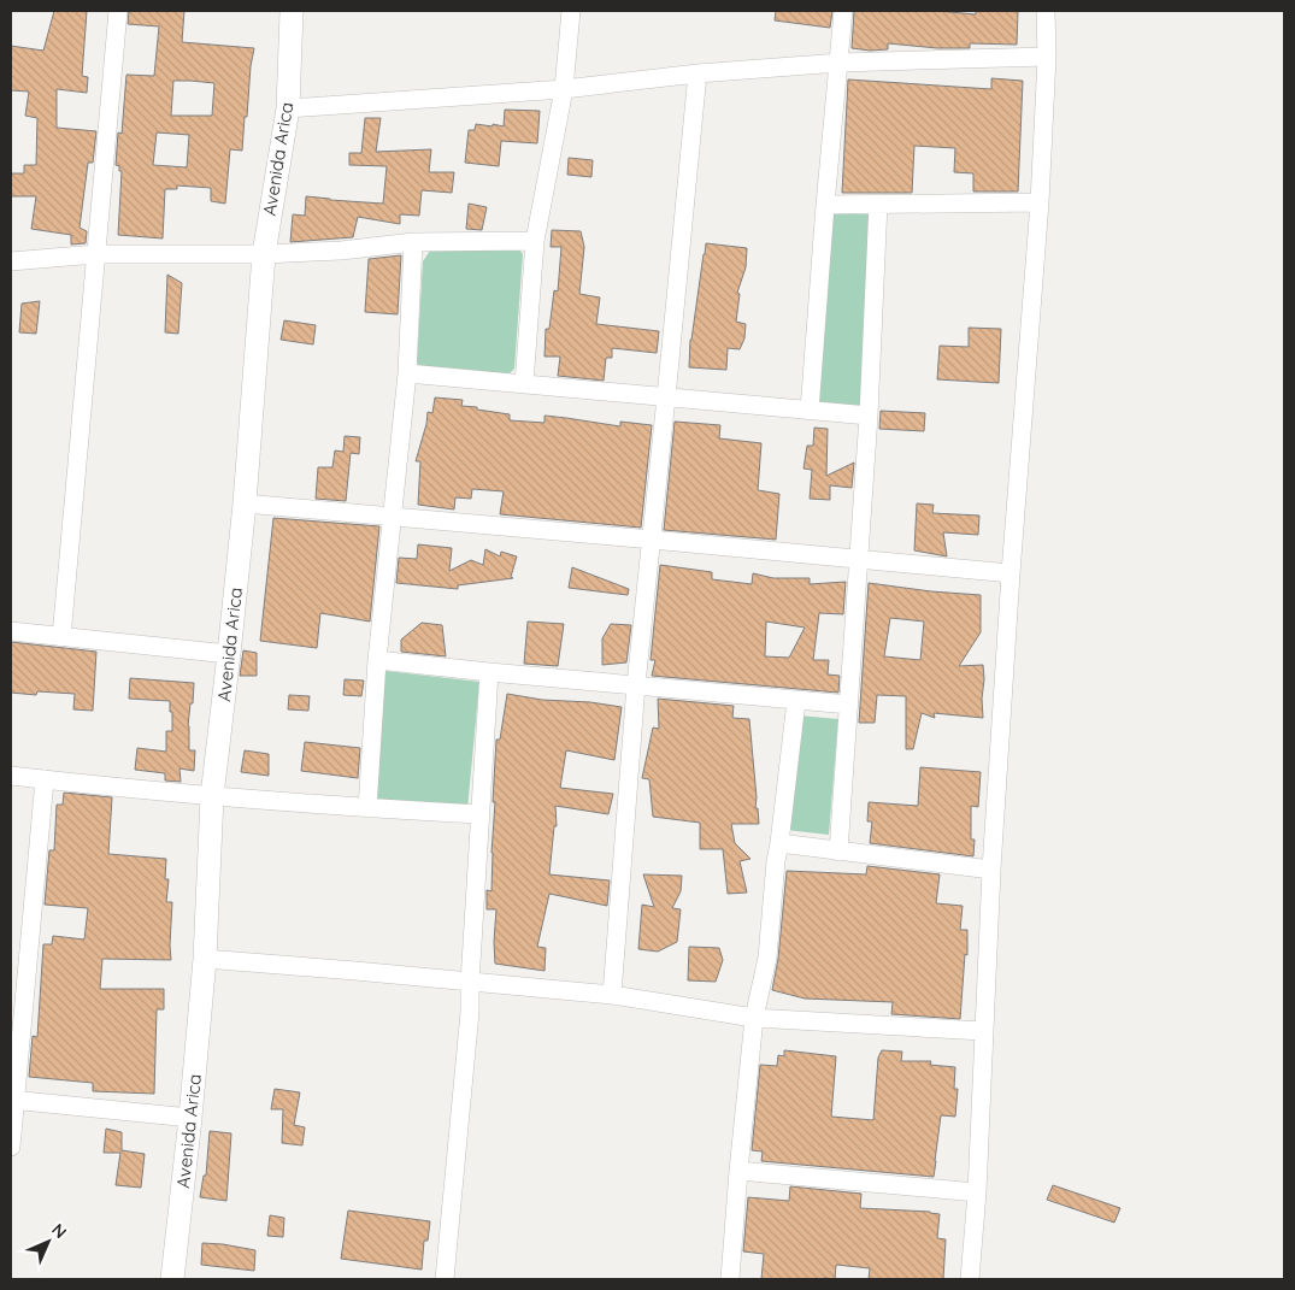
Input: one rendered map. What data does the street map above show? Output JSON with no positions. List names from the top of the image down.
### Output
{
  "streets": {
    "street": ["Avenida Arica"]
  },
  "north": "top right"
}
